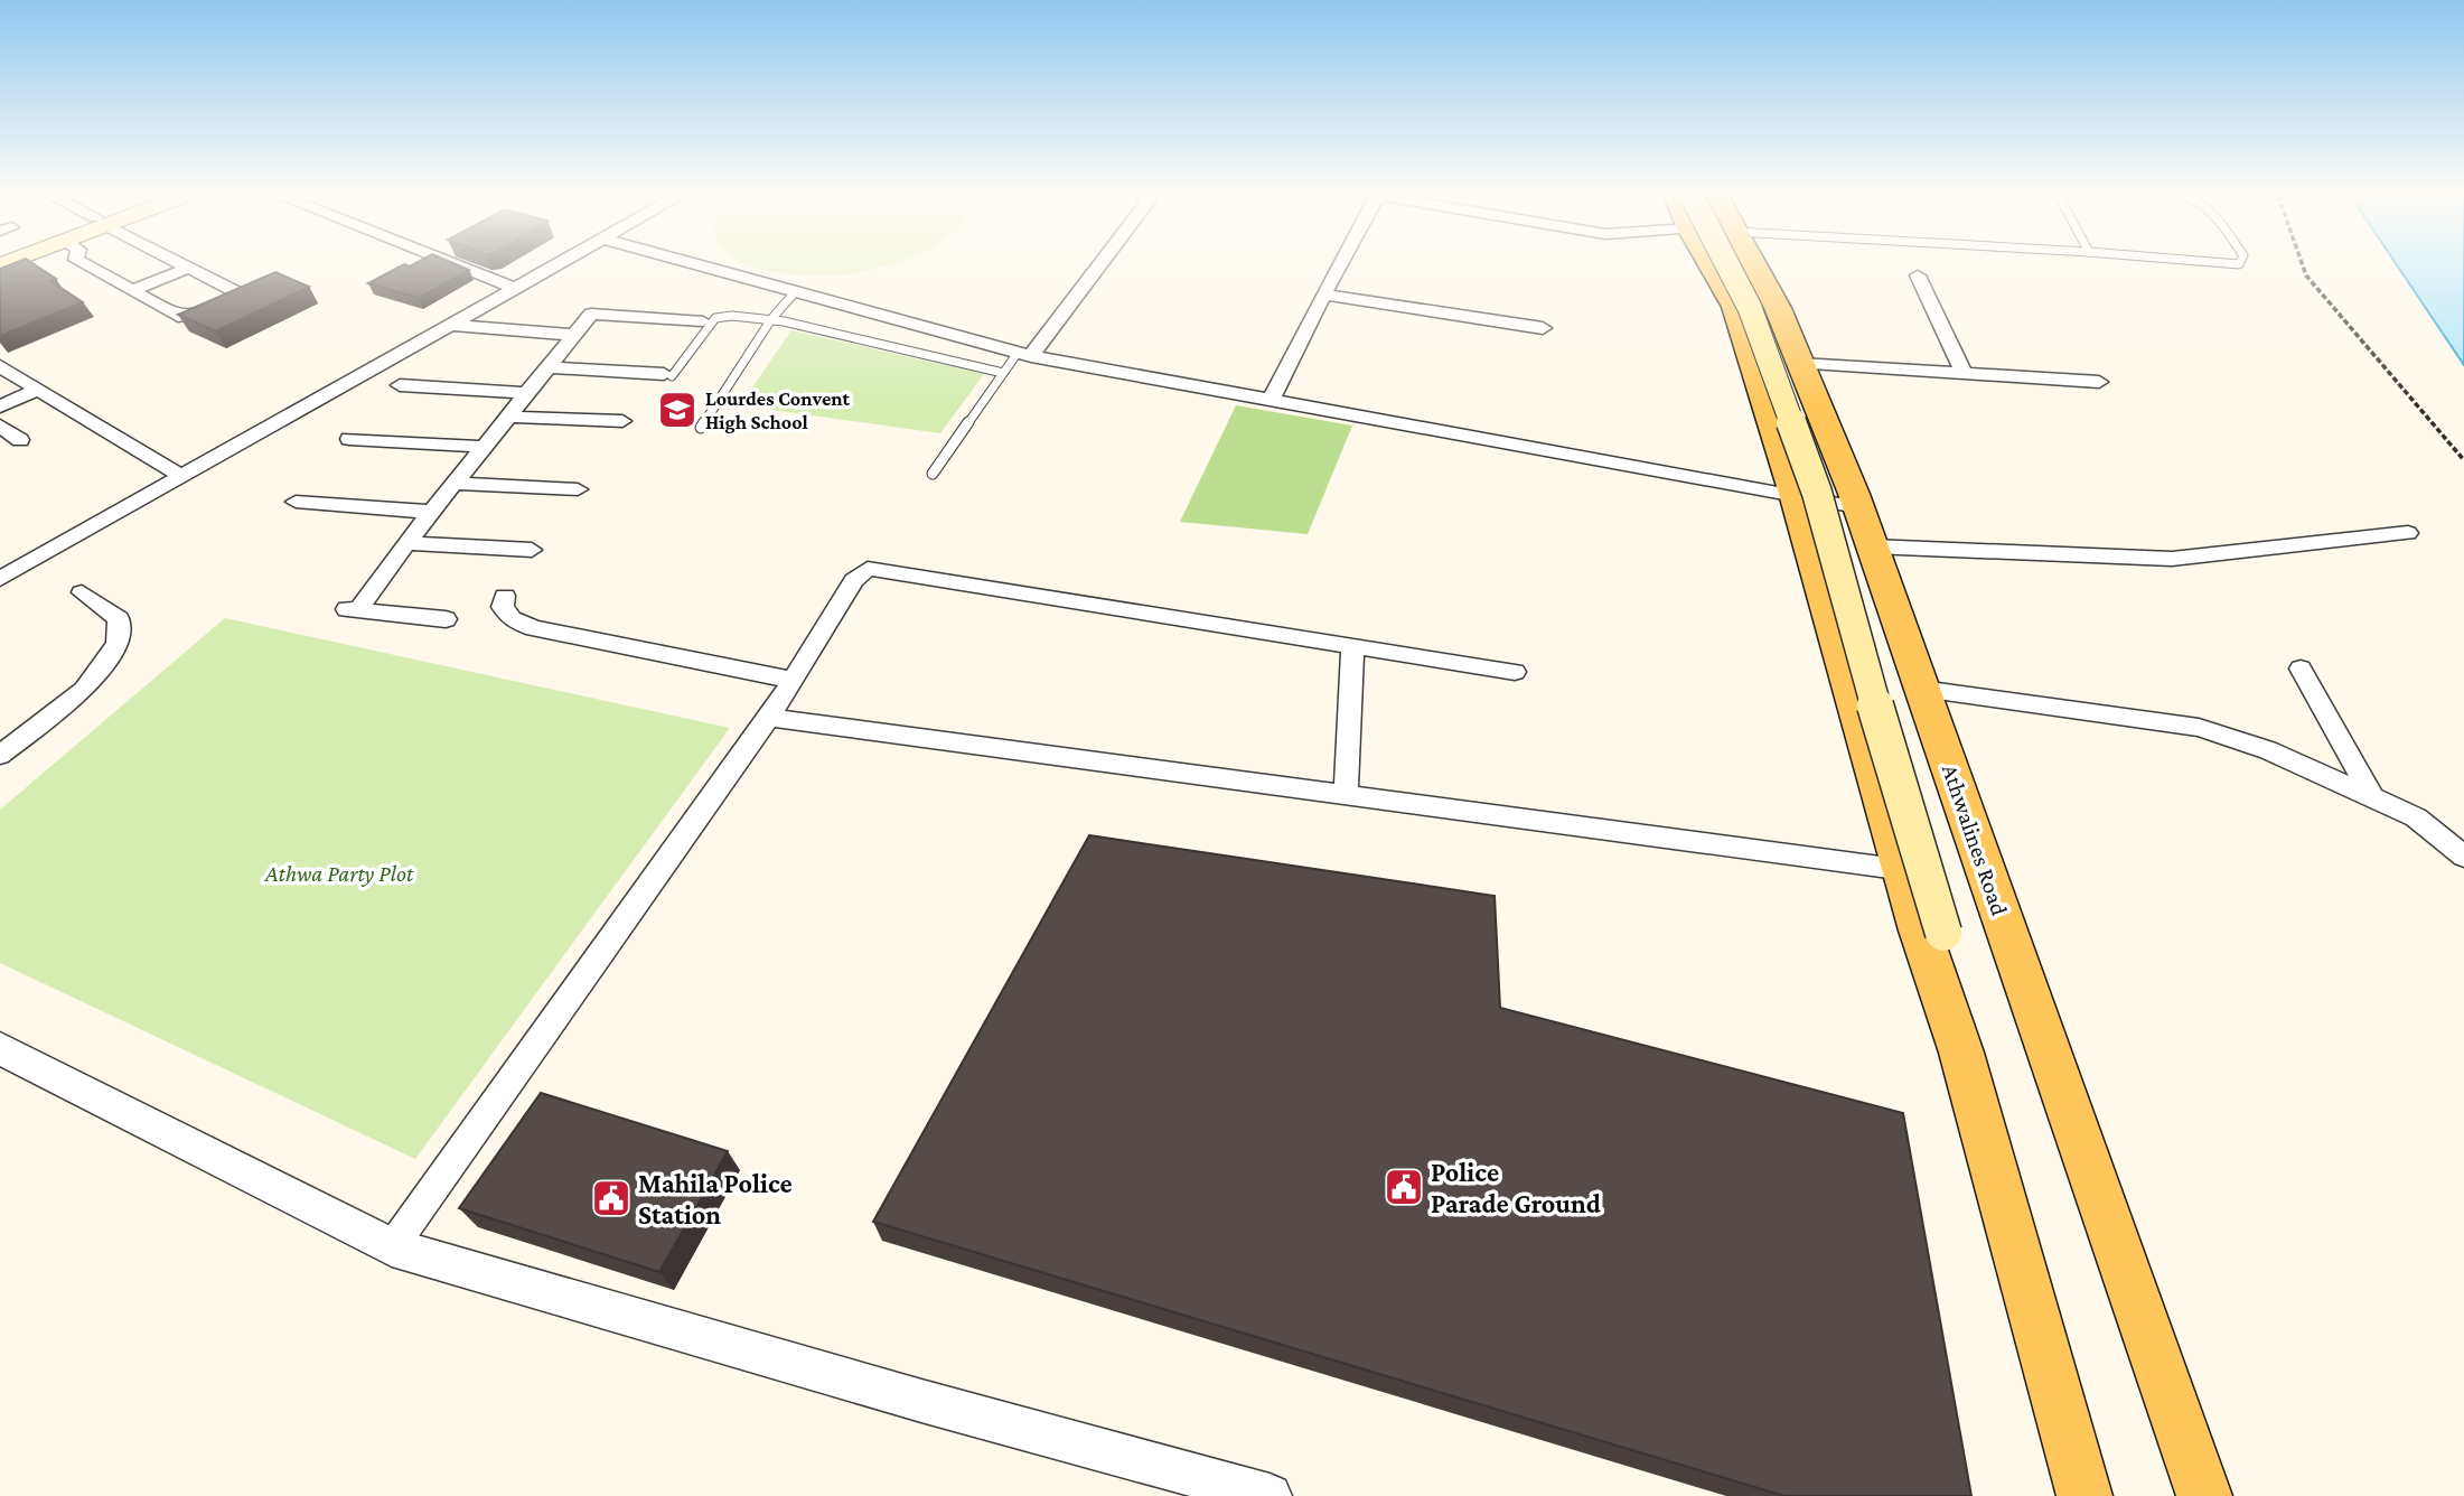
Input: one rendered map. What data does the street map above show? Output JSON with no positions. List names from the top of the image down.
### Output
{
  "streets": {
    "main road": ["Athwalines Road"]
  },
  "parks": ["Athwa Party Plot"],
  "places": {
    "school or university": ["Lourdes Convent High School"],
    "public building": ["Police Parade Ground", "Mahila Police Station"]
  }
}
